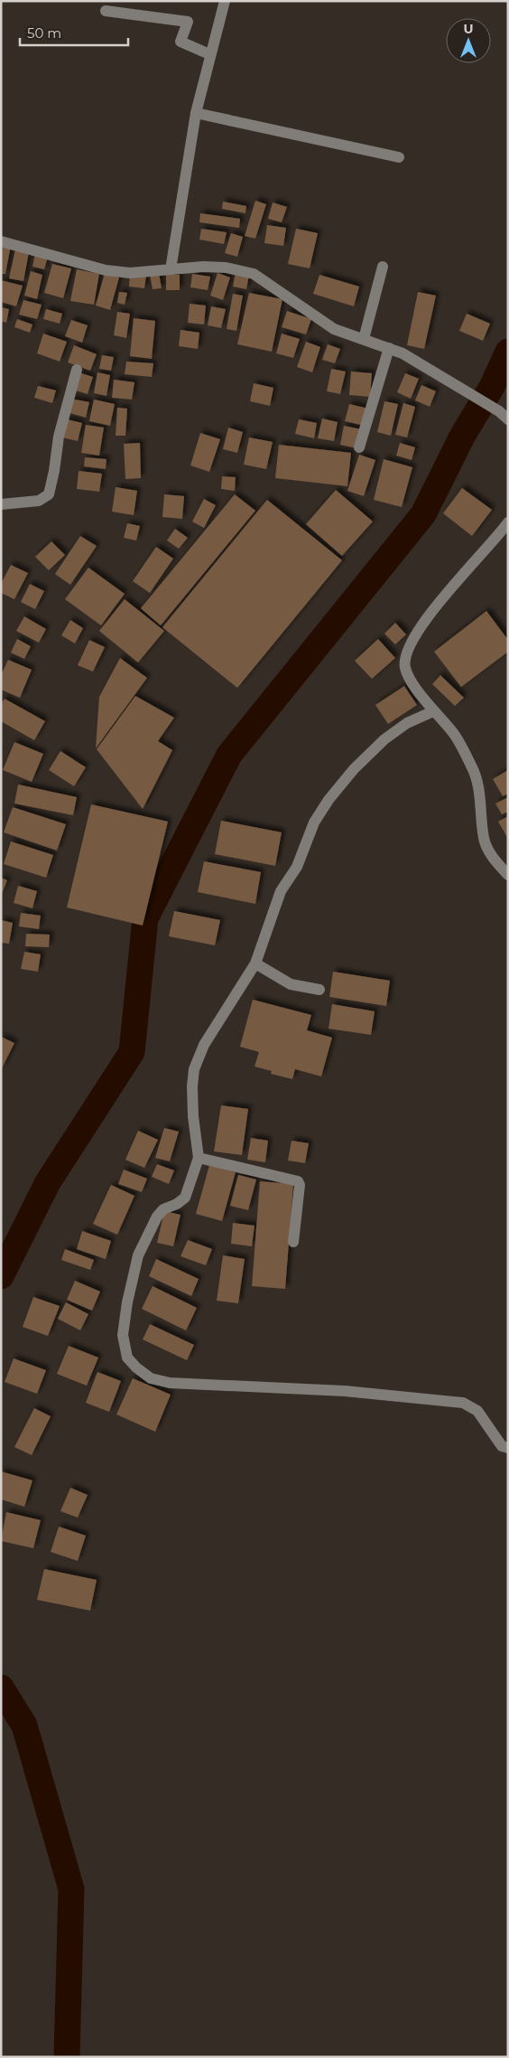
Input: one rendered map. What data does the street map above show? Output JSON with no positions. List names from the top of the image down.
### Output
{
  "scale_bar": "50 m",
  "north": "top"
}
